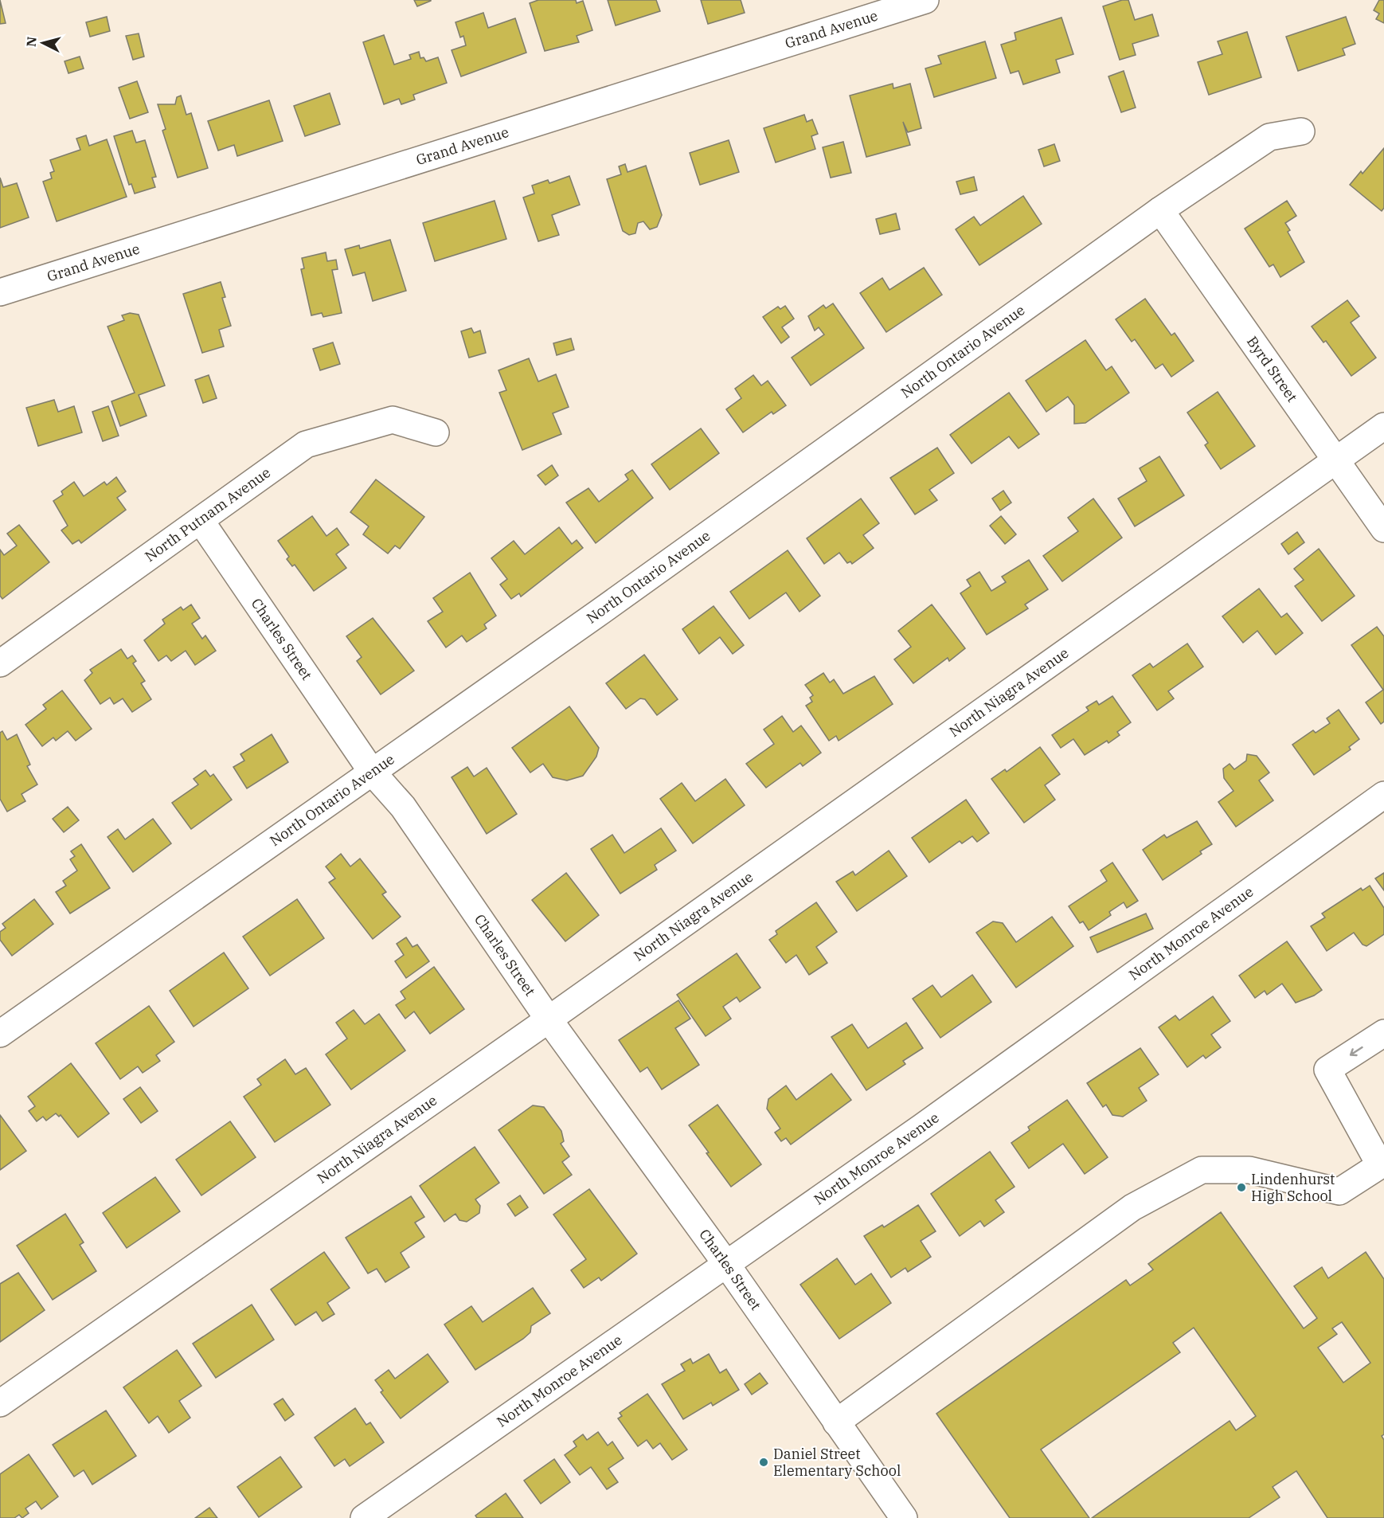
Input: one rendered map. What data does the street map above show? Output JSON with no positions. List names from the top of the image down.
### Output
{
  "streets": {
    "street": [
      "Grand Avenue",
      "North Ontario Avenue",
      "Byrd Street",
      "North Putnam Avenue",
      "Charles Street",
      "North Niagra Avenue",
      "North Monroe Avenue"
    ]
  },
  "crossings": [
    ["North Ontario Avenue", "Byrd Street"],
    ["North Ontario Avenue", "Charles Street"],
    ["Byrd Street", "North Niagra Avenue"],
    ["North Putnam Avenue", "Charles Street"],
    ["Charles Street", "North Niagra Avenue"],
    ["Charles Street", "North Monroe Avenue"]
  ],
  "places": ["Lindenhurst High School", "Daniel Street Elementary School"],
  "north": "left"
}
